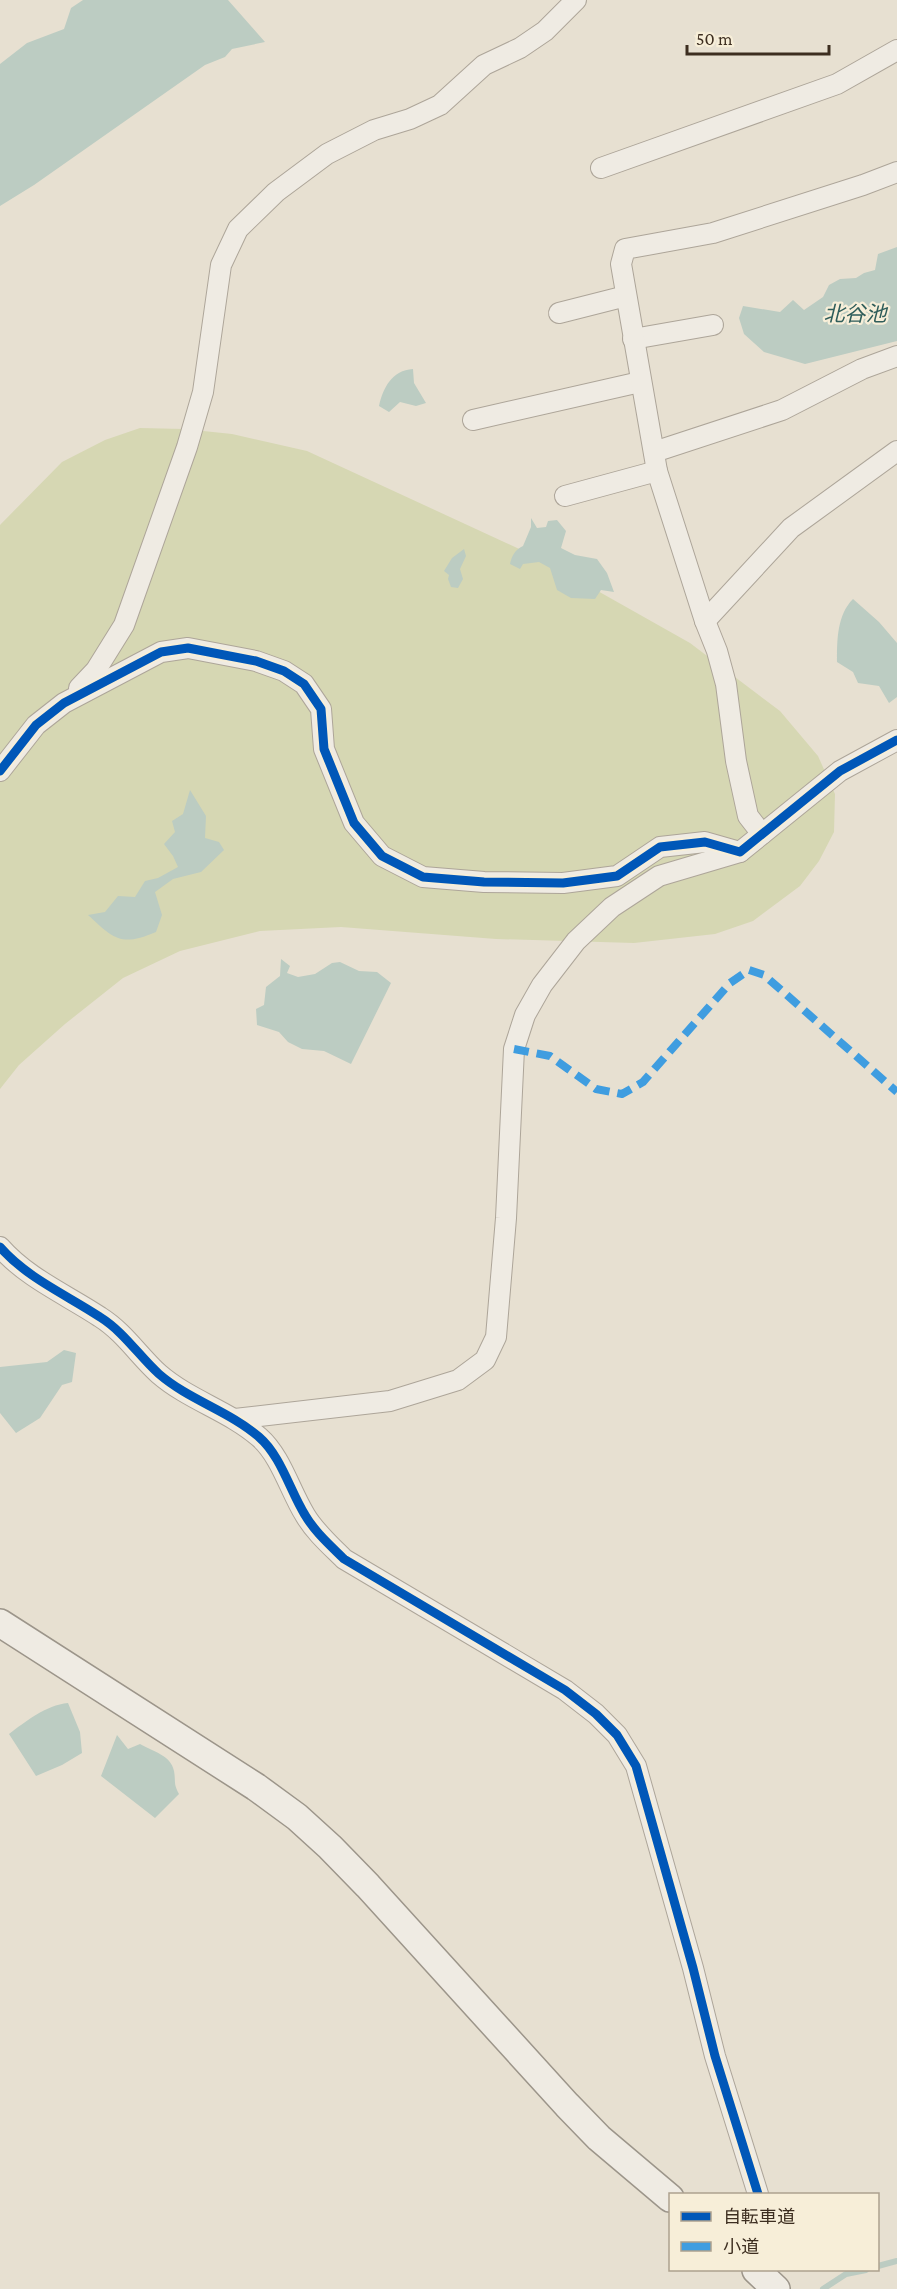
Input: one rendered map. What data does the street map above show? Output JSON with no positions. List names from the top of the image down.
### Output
{
  "water": ["北谷池"],
  "legend": ["自転車道", "小道"],
  "scale_bar": "50 m"
}
